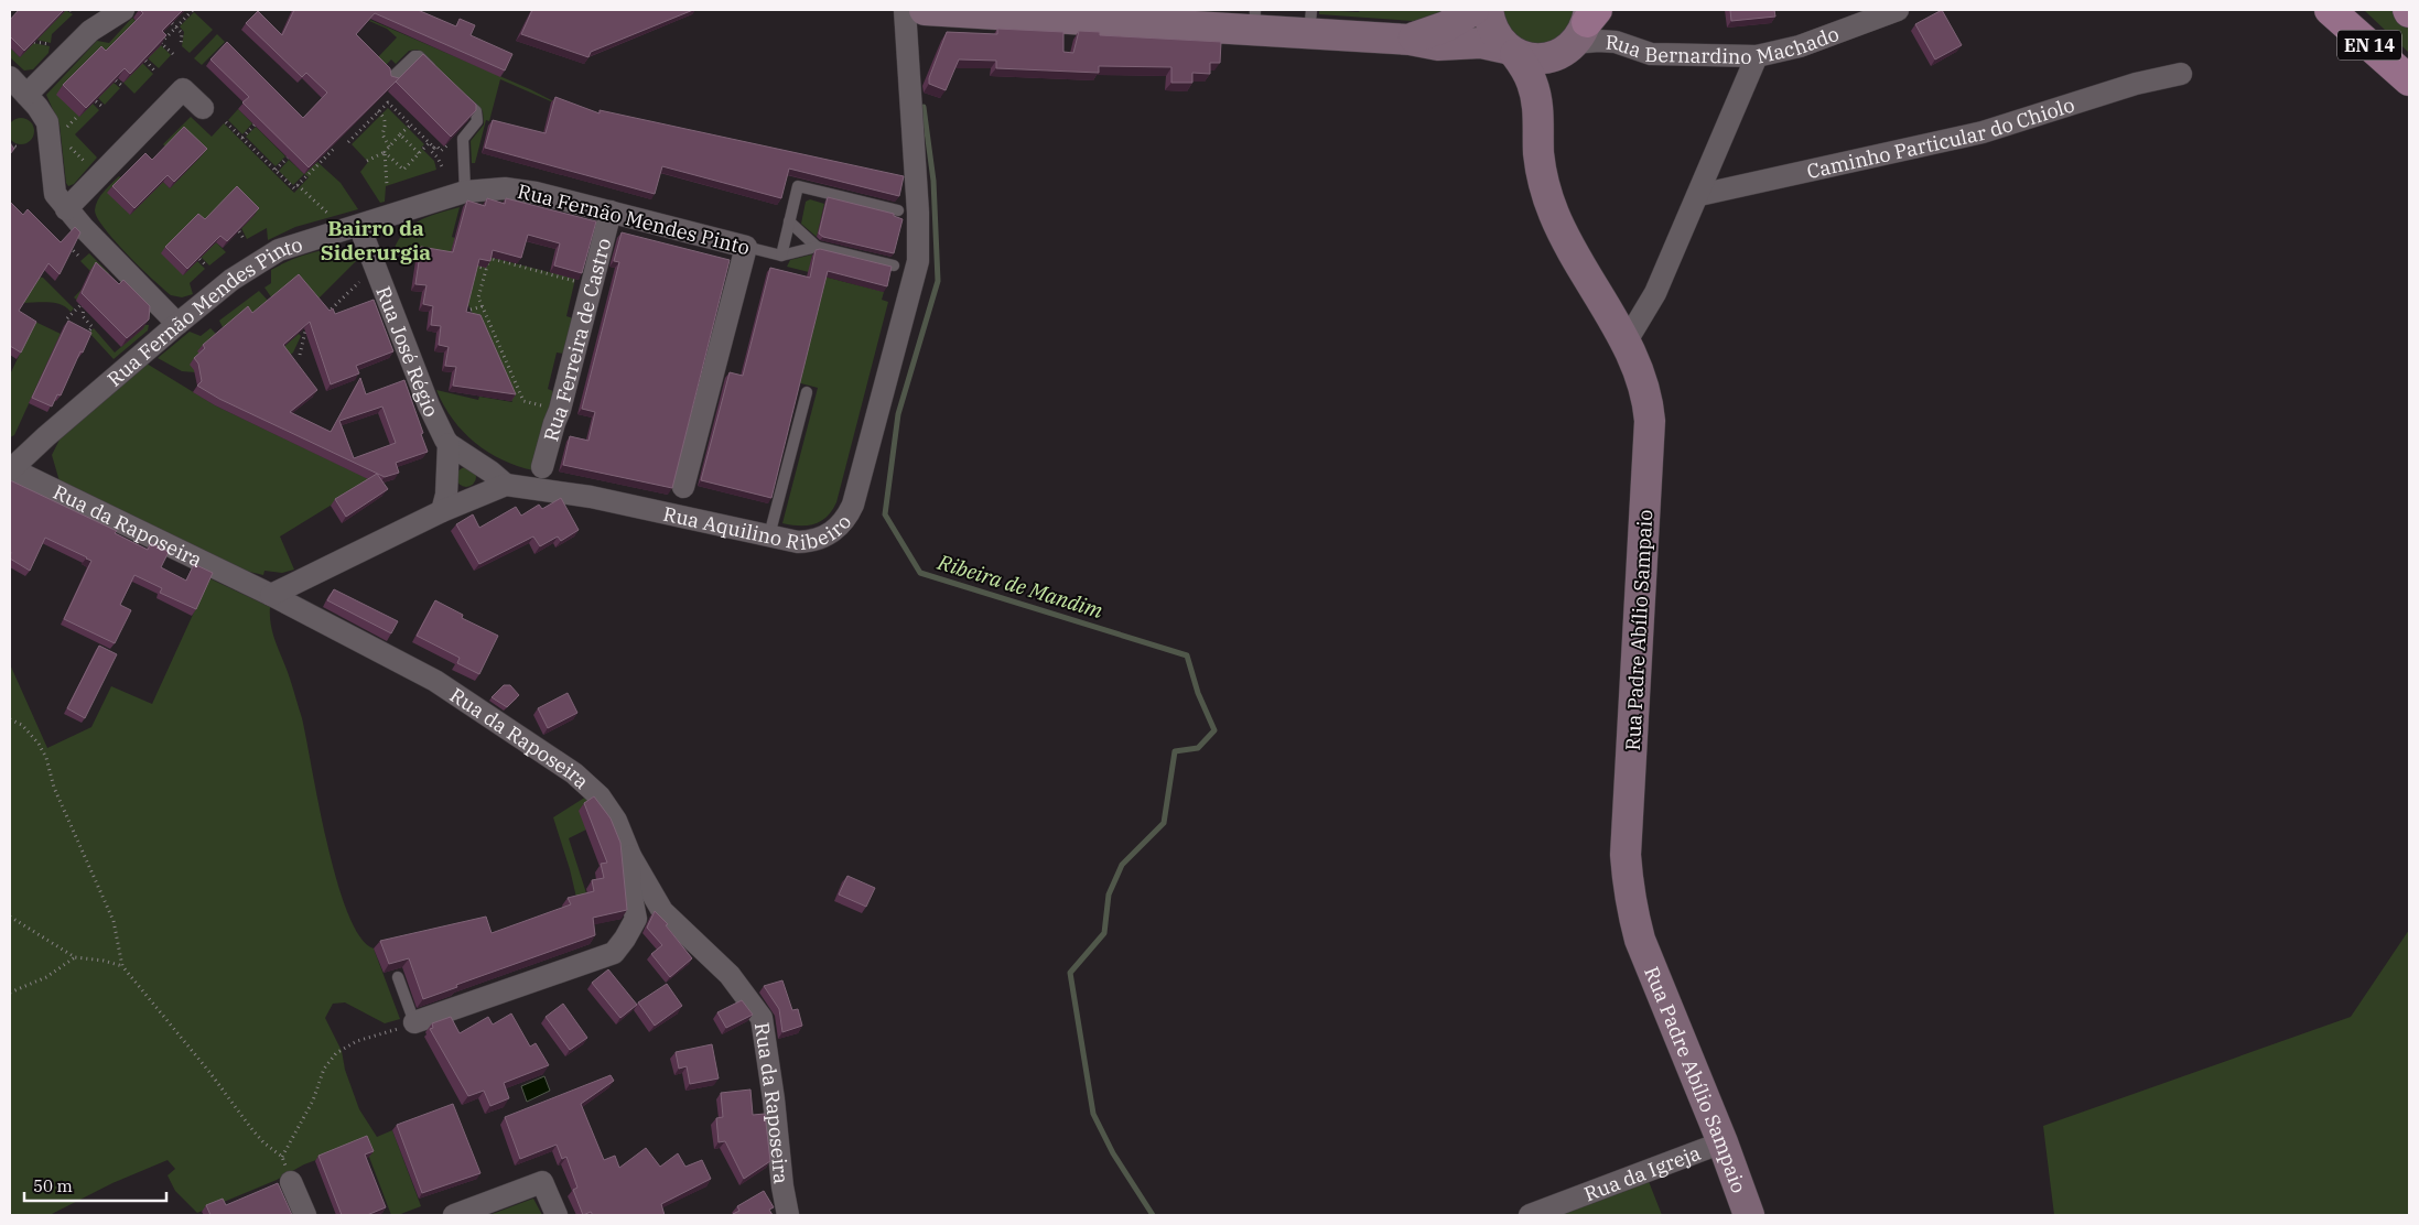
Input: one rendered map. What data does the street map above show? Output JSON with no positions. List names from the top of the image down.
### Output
{
  "streets": {
    "main road": ["EN 14"],
    "street": [
      "Rua Bernardino Machado",
      "Caminho Particular do Chiolo",
      "Rua Fernão Mendes Pinto",
      "Rua Ferreira de Castro",
      "Rua José Régio",
      "Rua Aquilino Ribeiro",
      "Rua da Raposeira",
      "Rua Padre Abílio Sampaio",
      "Rua da Igreja"
    ]
  },
  "crossings": [
    ["Rua Fernão Mendes Pinto", "Rua Ferreira de Castro"],
    ["Rua Fernão Mendes Pinto", "Rua José Régio"],
    ["Rua Fernão Mendes Pinto", "Rua da Raposeira"],
    ["Rua José Régio", "Rua Aquilino Ribeiro"],
    ["Rua Padre Abílio Sampaio", "Rua da Igreja"]
  ],
  "districts": ["Bairro da Siderurgia"],
  "water": ["Ribeira de Mandim"],
  "scale_bar": "50 m"
}
